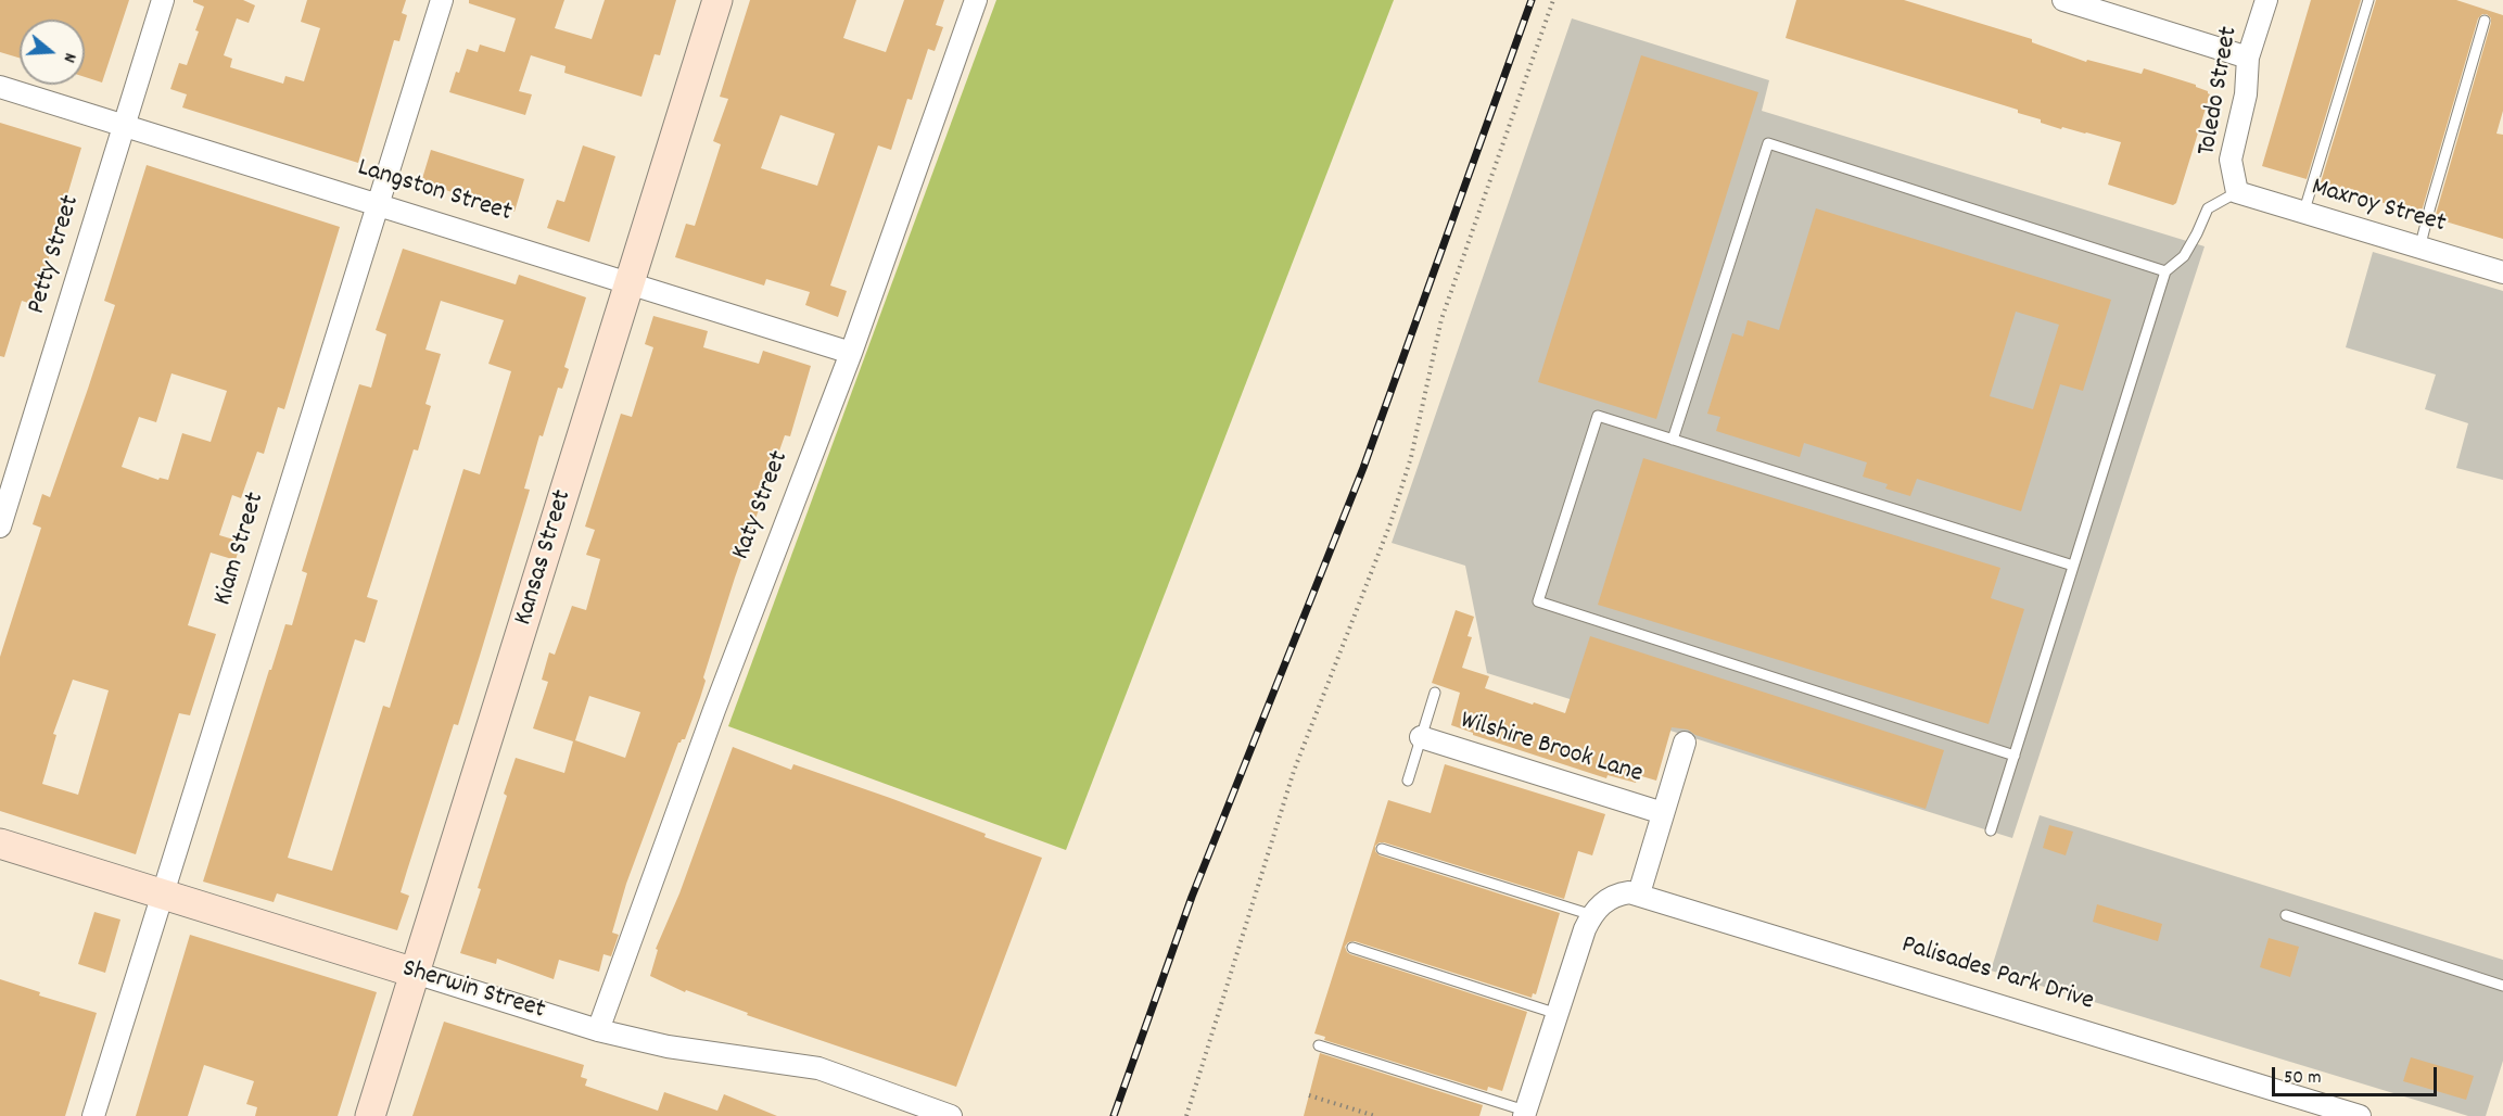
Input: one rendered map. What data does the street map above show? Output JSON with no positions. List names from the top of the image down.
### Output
{
  "streets": {
    "street": [
      "Toledo Street",
      "Langston Street",
      "Maxroy Street",
      "Petty Street",
      "Katy Street",
      "Kiam Street",
      "Kansas Street",
      "Wilshire Brook Lane",
      "Palisades Park Drive",
      "Sherwin Street"
    ]
  },
  "crossings": [
    ["Toledo Street", "Maxroy Street"],
    ["Langston Street", "Petty Street"],
    ["Langston Street", "Katy Street"],
    ["Langston Street", "Kiam Street"],
    ["Langston Street", "Kansas Street"],
    ["Katy Street", "Sherwin Street"],
    ["Kiam Street", "Sherwin Street"],
    ["Kansas Street", "Sherwin Street"]
  ],
  "scale_bar": "50 m",
  "north": "right"
}
